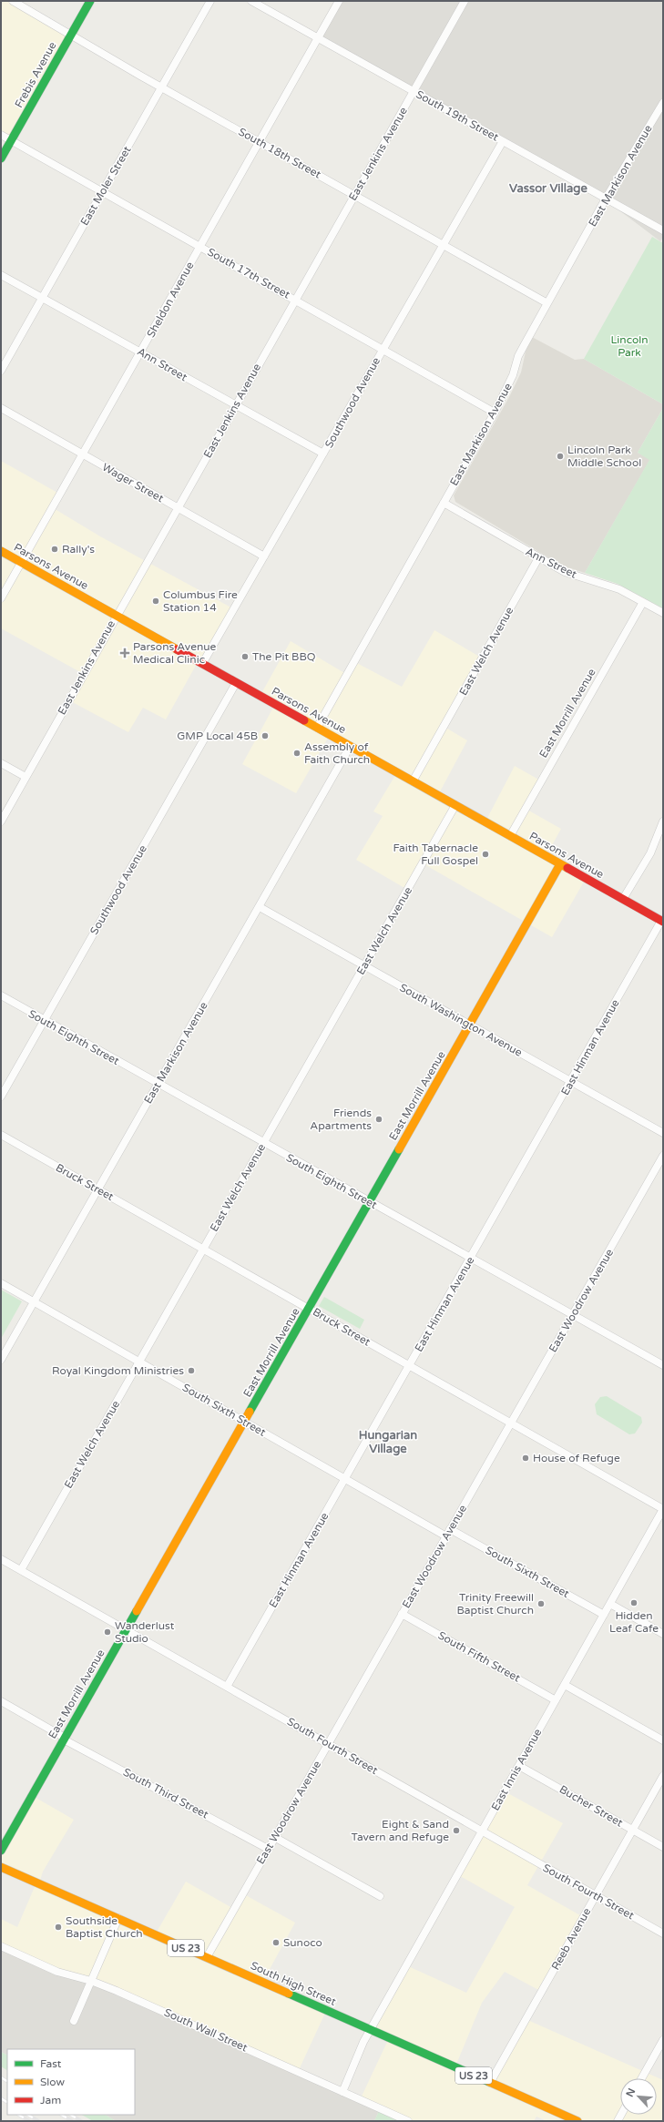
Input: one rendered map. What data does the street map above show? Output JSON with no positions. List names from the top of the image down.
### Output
{
  "streets": {
    "main road": [
      "Frebis Avenue",
      "Parsons Avenue",
      "East Morrill Avenue",
      "US 23",
      "South High Street"
    ],
    "street": [
      "South 19th Street",
      "South 18th Street",
      "East Jenkins Avenue",
      "East Markison Avenue",
      "East Moler Street",
      "South 17th Street",
      "Sheldon Avenue",
      "Ann Street",
      "Southwood Avenue",
      "Wager Street",
      "East Welch Avenue",
      "South Washington Avenue",
      "South Eighth Street",
      "East Hinman Avenue",
      "Bruck Street",
      "East Woodrow Avenue",
      "South Sixth Street",
      "South Fifth Street",
      "South Fourth Street",
      "East Innis Avenue",
      "South Third Street",
      "Bucher Street",
      "Reeb Avenue",
      "South Wall Street"
    ]
  },
  "crossings": [
    ["Frebis Avenue", "South 18th Street"],
    ["Frebis Avenue", "South 17th Street"],
    ["South 19th Street", "East Jenkins Avenue"],
    ["South 19th Street", "East Markison Avenue"],
    ["South 19th Street", "Sheldon Avenue"],
    ["South 19th Street", "Southwood Avenue"],
    ["South 18th Street", "East Jenkins Avenue"],
    ["South 18th Street", "East Markison Avenue"],
    ["South 18th Street", "East Moler Street"],
    ["South 18th Street", "Sheldon Avenue"],
    ["South 18th Street", "Southwood Avenue"],
    ["East Jenkins Avenue", "South 17th Street"],
    ["East Jenkins Avenue", "Ann Street"],
    ["East Jenkins Avenue", "Wager Street"],
    ["East Jenkins Avenue", "Parsons Avenue"],
    ["East Markison Avenue", "South 17th Street"],
    ["East Markison Avenue", "Ann Street"],
    ["East Markison Avenue", "Parsons Avenue"],
    ["East Markison Avenue", "South Washington Avenue"],
    ["East Markison Avenue", "South Eighth Street"],
    ["East Markison Avenue", "Bruck Street"],
    ["East Markison Avenue", "South Sixth Street"],
    ["East Moler Street", "South 17th Street"],
    ["East Moler Street", "Ann Street"],
    ["South 17th Street", "Sheldon Avenue"],
    ["South 17th Street", "Southwood Avenue"],
    ["Sheldon Avenue", "Ann Street"],
    ["Sheldon Avenue", "Wager Street"],
    ["Sheldon Avenue", "Parsons Avenue"],
    ["Ann Street", "Southwood Avenue"],
    ["Ann Street", "East Welch Avenue"],
    ["Ann Street", "East Morrill Avenue"],
    ["Southwood Avenue", "Wager Street"],
    ["Southwood Avenue", "Parsons Avenue"],
    ["Southwood Avenue", "South Eighth Street"],
    ["Parsons Avenue", "East Welch Avenue"],
    ["Parsons Avenue", "East Morrill Avenue"],
    ["Parsons Avenue", "East Hinman Avenue"],
    ["East Welch Avenue", "South Washington Avenue"],
    ["East Welch Avenue", "South Eighth Street"],
    ["East Welch Avenue", "Bruck Street"],
    ["East Welch Avenue", "South Sixth Street"],
    ["East Welch Avenue", "South Fourth Street"],
    ["East Morrill Avenue", "South Washington Avenue"],
    ["East Morrill Avenue", "South Eighth Street"],
    ["East Morrill Avenue", "Bruck Street"],
    ["East Morrill Avenue", "South Sixth Street"],
    ["East Morrill Avenue", "South Fourth Street"],
    ["East Morrill Avenue", "South Third Street"],
    ["South Washington Avenue", "East Hinman Avenue"],
    ["South Eighth Street", "East Hinman Avenue"],
    ["South Eighth Street", "East Woodrow Avenue"],
    ["East Hinman Avenue", "Bruck Street"],
    ["East Hinman Avenue", "South Sixth Street"],
    ["East Hinman Avenue", "South Fourth Street"],
    ["Bruck Street", "East Woodrow Avenue"],
    ["Bruck Street", "East Innis Avenue"],
    ["East Woodrow Avenue", "South Sixth Street"],
    ["East Woodrow Avenue", "South Fifth Street"],
    ["East Woodrow Avenue", "South Fourth Street"],
    ["East Woodrow Avenue", "South Third Street"],
    ["East Woodrow Avenue", "South High Street"],
    ["South Sixth Street", "East Innis Avenue"],
    ["South Fifth Street", "East Innis Avenue"],
    ["South Fourth Street", "East Innis Avenue"],
    ["South Fourth Street", "Reeb Avenue"],
    ["East Innis Avenue", "Bucher Street"],
    ["East Innis Avenue", "South High Street"],
    ["East Innis Avenue", "South Wall Street"],
    ["Bucher Street", "Reeb Avenue"],
    ["Reeb Avenue", "South High Street"]
  ],
  "districts": ["Vassor Village", "Hungarian Village"],
  "parks": ["Lincoln Park"],
  "places": {
    "other": [
      "Lincoln Park Middle School",
      "Rally's",
      "Columbus Fire Station 14",
      "The Pit BBQ",
      "GMP Local 45B",
      "Assembly of Faith Church",
      "Faith Tabernacle Full Gospel",
      "Friends Apartments",
      "Royal Kingdom Ministries",
      "House of Refuge",
      "Hidden Leaf Cafe",
      "Trinity Freewill Baptist Church",
      "Wanderlust Studio",
      "Eight & Sand Tavern and Refuge",
      "Southside Baptist Church",
      "Sunoco"
    ],
    "health": ["Parsons Avenue Medical Clinic"]
  },
  "legend": ["Fast", "Slow", "Jam"],
  "north": "top left"
}
